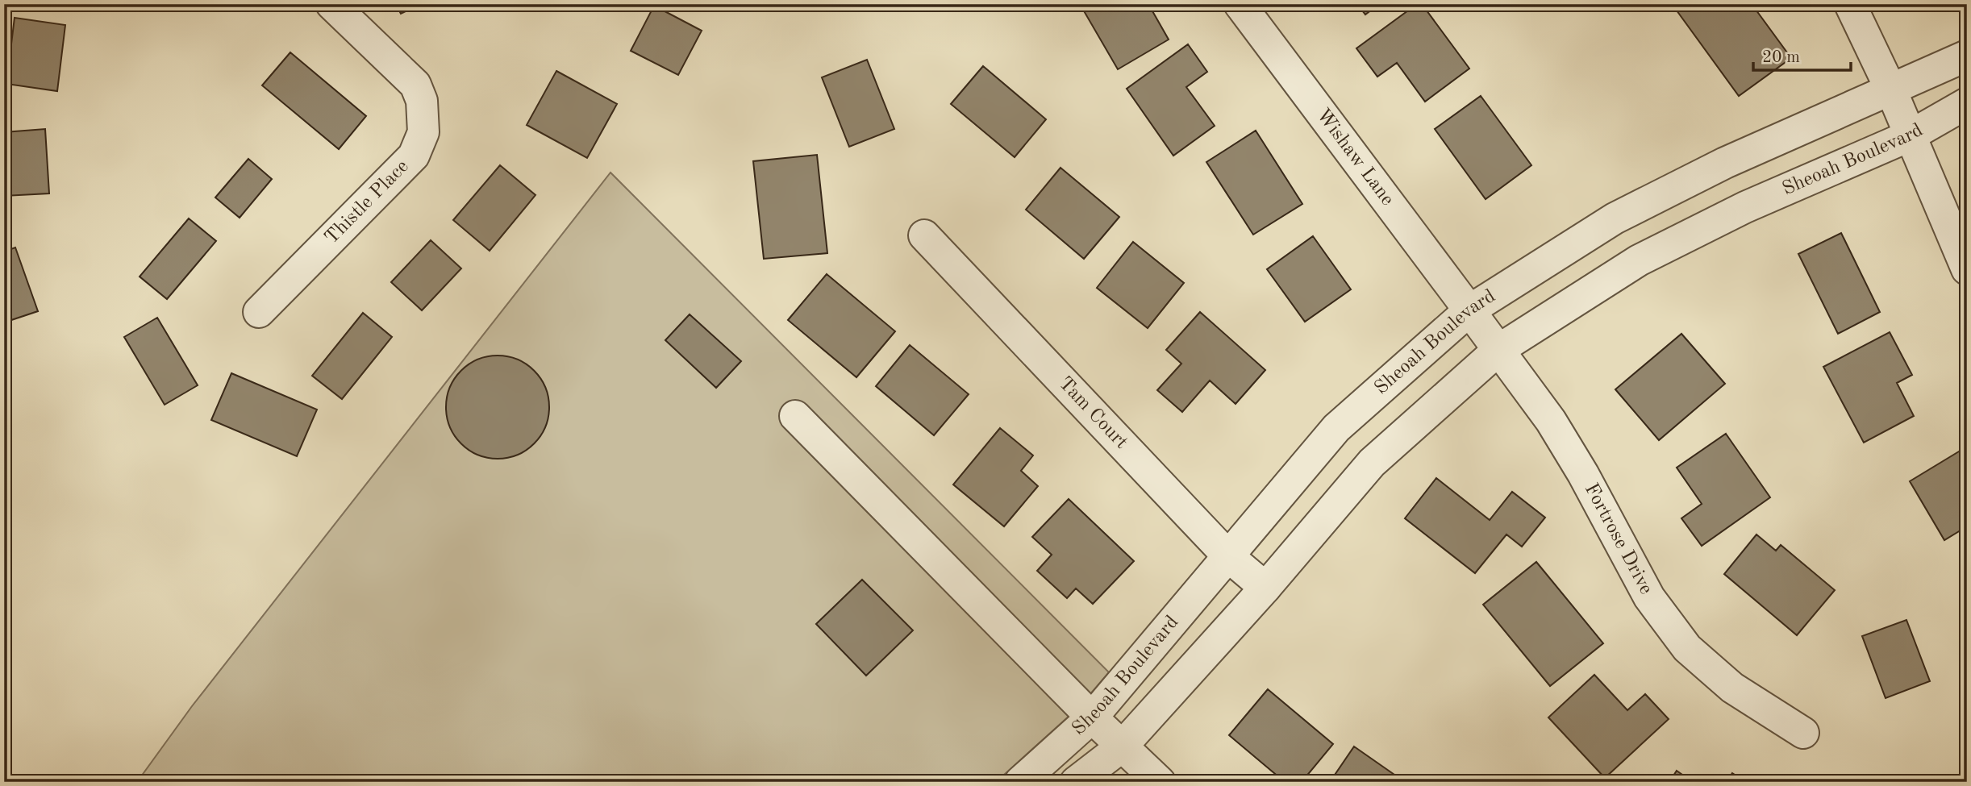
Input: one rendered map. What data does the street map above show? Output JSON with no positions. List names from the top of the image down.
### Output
{
  "streets": {
    "street": [
      "Wishaw Lane",
      "Sheoah Boulevard",
      "Thistle Place",
      "Tam Court",
      "Fortrose Drive"
    ]
  },
  "crossings": [
    ["Wishaw Lane", "Sheoah Boulevard"],
    ["Wishaw Lane", "Fortrose Drive"],
    ["Sheoah Boulevard", "Tam Court"],
    ["Sheoah Boulevard", "Fortrose Drive"]
  ],
  "scale_bar": "20 m"
}
